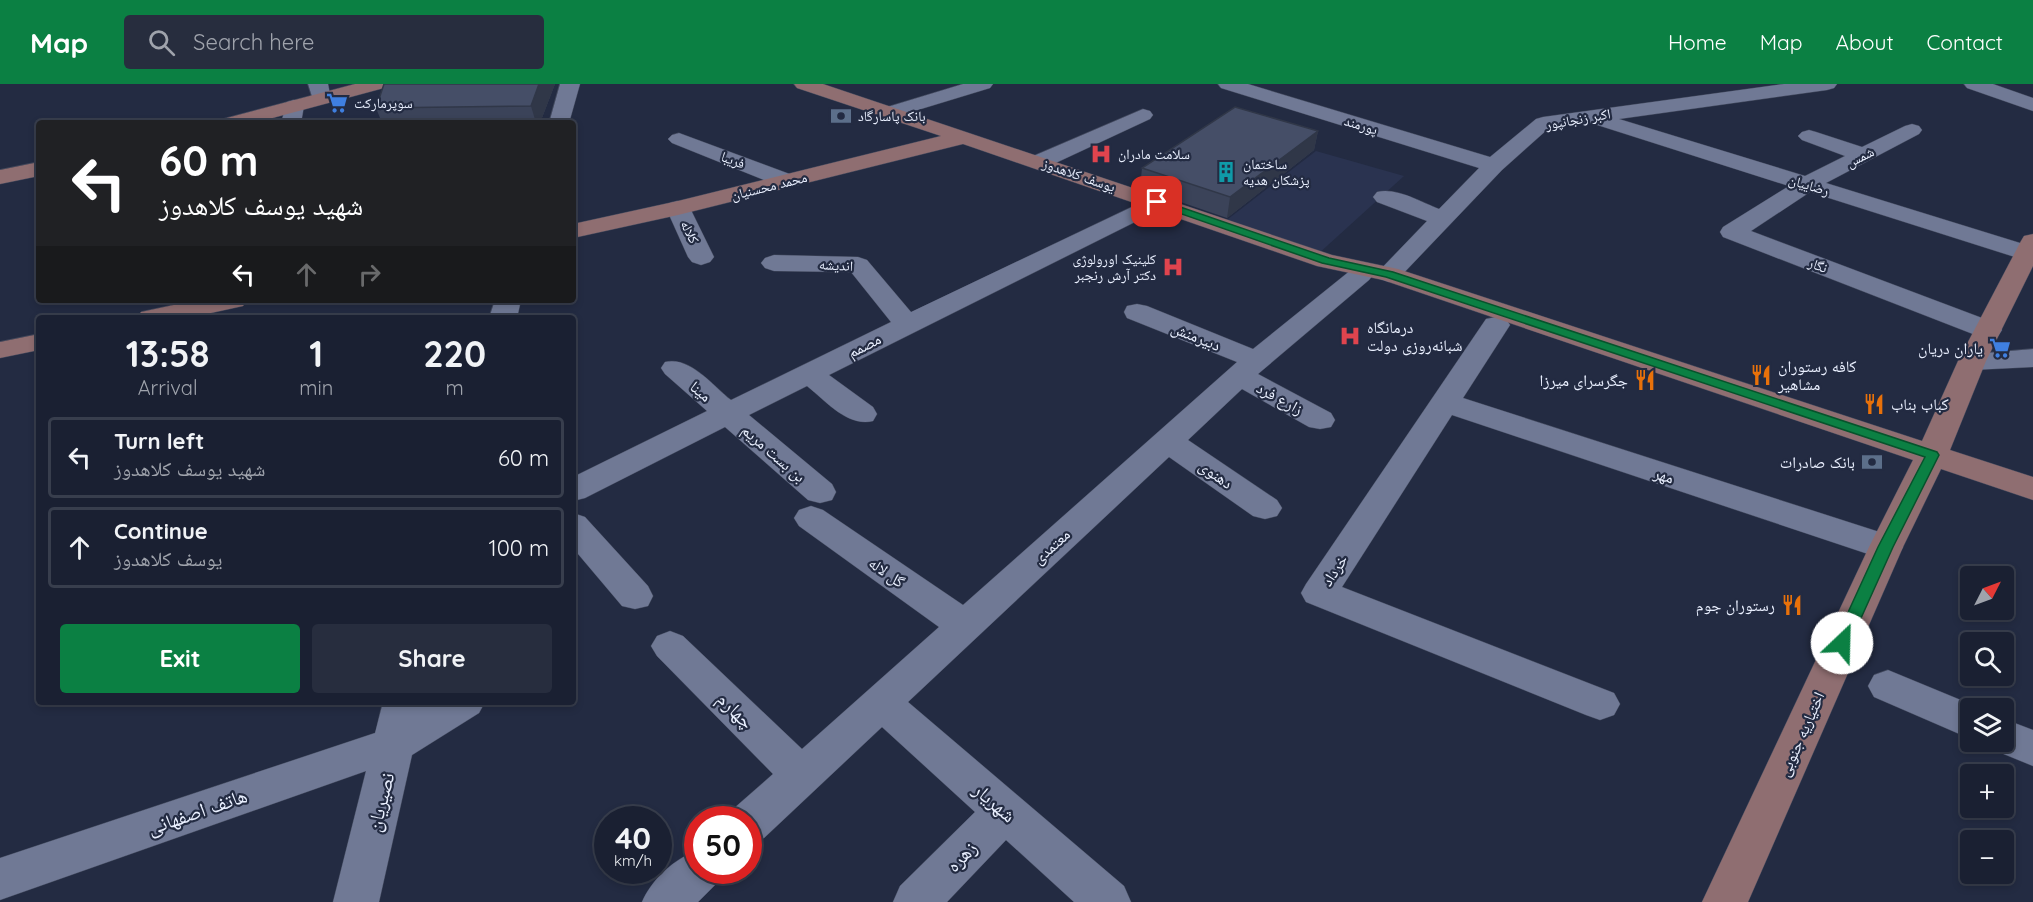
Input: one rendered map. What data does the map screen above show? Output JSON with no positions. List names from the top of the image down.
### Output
{
  "streets": {
    "main road": ["یوسف کلاهدوز", "محمد محسنیان", "اختیاریه جنوبی"],
    "street": [
      "اکبر زنجانپور",
      "پورمند",
      "شمس",
      "فریبا",
      "رضاییان",
      "کلاله",
      "اندیشه",
      "نگار",
      "دبیرمنش",
      "مصمم",
      "مینا",
      "زارع فرد",
      "بن بست مریم",
      "دهنوی",
      "مهر",
      "معتمدی",
      "خرداد",
      "گل لاله",
      "چهارم",
      "نصیریان",
      "شهریار",
      "هاتف اصفهانی",
      "زهره"
    ]
  },
  "crossings": [
    ["اکبر زنجانپور", "پورمند"],
    ["اکبر زنجانپور", "یوسف کلاهدوز"],
    ["اکبر زنجانپور", "رضاییان"],
    ["اکبر زنجانپور", "معتمدی"],
    ["شمس", "رضاییان"],
    ["شمس", "نگار"],
    ["فریبا", "محمد محسنیان"],
    ["یوسف کلاهدوز", "محمد محسنیان"],
    ["یوسف کلاهدوز", "مصمم"],
    ["یوسف کلاهدوز", "معتمدی"],
    ["رضاییان", "نگار"],
    ["رضاییان", "اختیاریه جنوبی"],
    ["محمد محسنیان", "کلاله"],
    ["اندیشه", "مصمم"],
    ["نگار", "اختیاریه جنوبی"],
    ["دبیرمنش", "زارع فرد"],
    ["دبیرمنش", "معتمدی"],
    ["مصمم", "مینا"],
    ["مصمم", "بن بست مریم"],
    ["مینا", "بن بست مریم"],
    ["زارع فرد", "معتمدی"],
    ["بن بست مریم", "گل لاله"],
    ["دهنوی", "معتمدی"],
    ["مهر", "خرداد"],
    ["مهر", "اختیاریه جنوبی"],
    ["معتمدی", "گل لاله"],
    ["معتمدی", "چهارم"],
    ["معتمدی", "شهریار"],
    ["نصیریان", "هاتف اصفهانی"],
    ["شهریار", "زهره"]
  ],
  "places": {
    "supermarket": ["سوپرمارکت", "یاران دریان"],
    "bank": ["بانک پاسارگاد", "بانک صادرات"],
    "hospital": ["سلامت مادران", "کلینیک اورولوژی دکتر آرش رنجبر", "درمانگاه شبانه‌روزی دولت"],
    "building": ["ساختمان پزشکان هدیه"],
    "restaurant": [
      "کافه رستوران مشاهیر",
      "جگرسرای میرزا",
      "کباب بناب",
      "رستوران جوم"
    ]
  },
  "north": "top right",
  "page": {
    "header": "Map",
    "search": "Search here",
    "nav": [
      "Home",
      "Map",
      "About",
      "Contact"
    ],
    "turn": ["60 m", "شهید یوسف کلاهدوز"],
    "eta": [
      "13:58",
      "Arrival",
      "1",
      "min",
      "220",
      "m"
    ],
    "list": [
      {
        "name": "Turn left",
        "note": "شهید یوسف کلاهدوز",
        "value": "60 m"
      },
      {
        "name": "Continue",
        "note": "یوسف کلاهدوز",
        "value": "100 m"
      }
    ],
    "map_buttons": ["+", "−"],
    "buttons": ["Exit", "Share"],
    "speed": "40 km/h",
    "limit": "50"
  }
}
